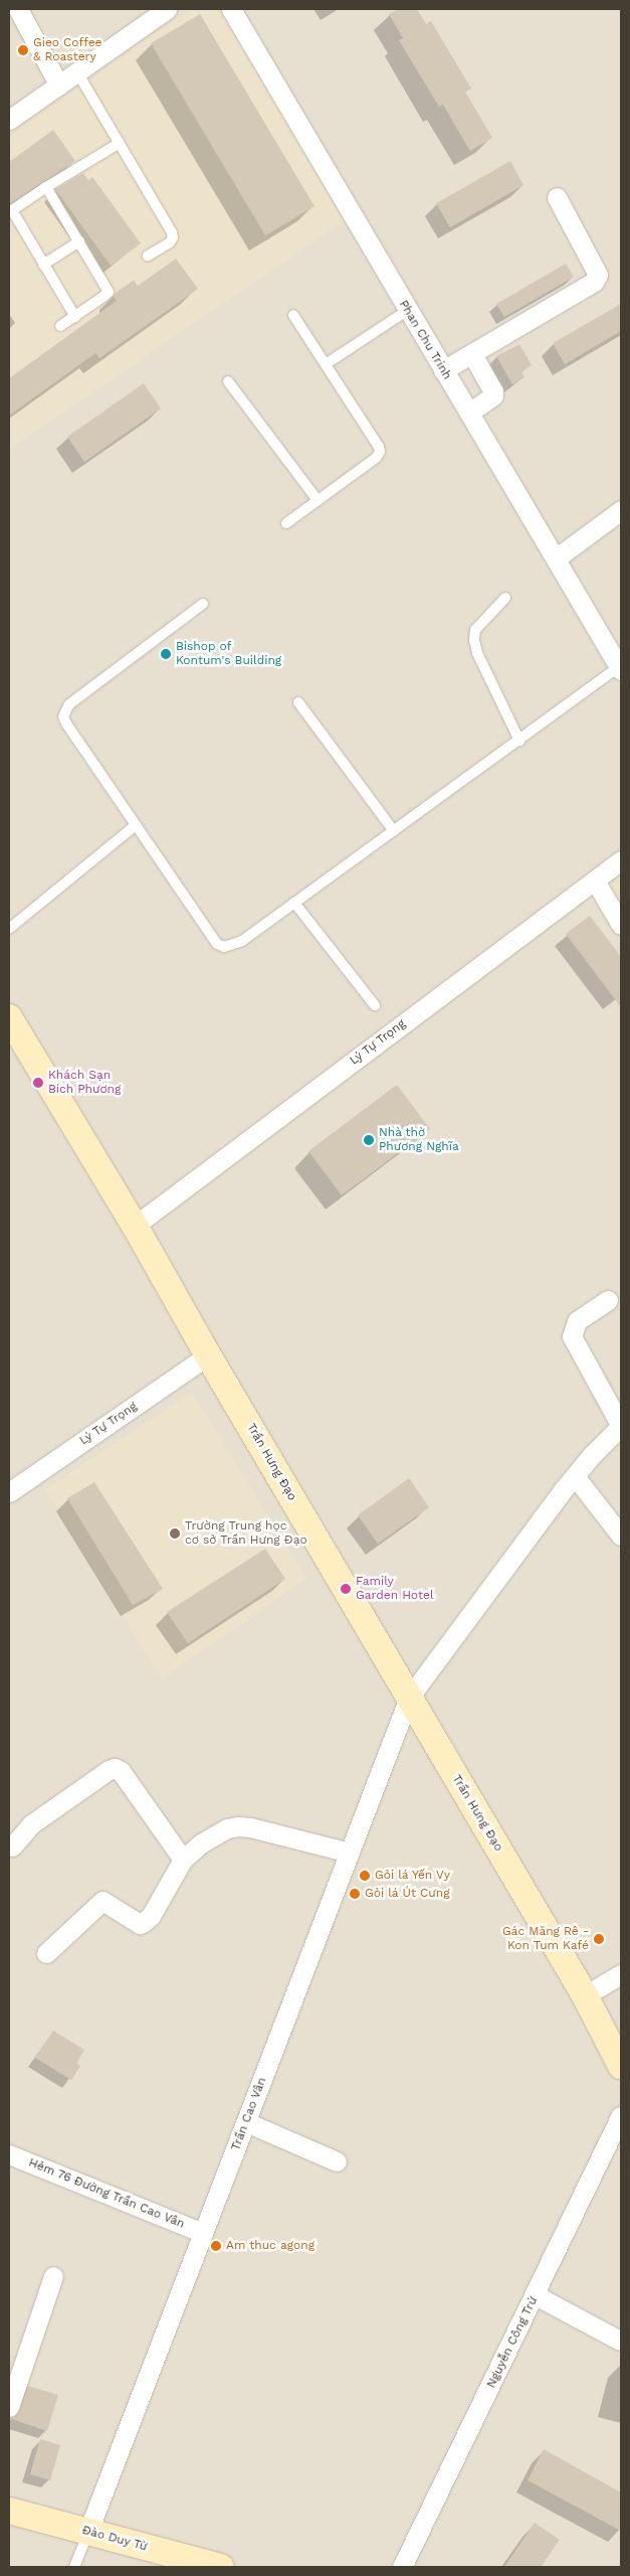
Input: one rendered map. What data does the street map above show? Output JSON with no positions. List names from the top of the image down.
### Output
{
  "streets": {
    "street": [
      "Phan Chu Trinh",
      "Lý Tự Trọng",
      "Trần Hưng Đạo",
      "Trần Cao Vân",
      "Hẻm 76 Đường Trần Cao Vân",
      "Nguyễn Công Trứ",
      "Đào Duy Từ"
    ]
  },
  "crossings": [
    ["Lý Tự Trọng", "Trần Hưng Đạo"],
    ["Trần Hưng Đạo", "Trần Cao Vân"],
    ["Trần Cao Vân", "Hẻm 76 Đường Trần Cao Vân"],
    ["Trần Cao Vân", "Đào Duy Từ"]
  ],
  "places": [
    "Gieo Coffee & Roastery",
    "Bishop of Kontum's Building",
    "Khách Sạn Bích Phương",
    "Nhà thờ Phương Nghĩa",
    "Trường Trung học cơ sở Trần Hưng Đạo",
    "Family Garden Hotel",
    "Gỏi lá Yến Vy",
    "Gỏi lá Út Cưng",
    "Gác Măng Rê - Kon Tum Kafé",
    "Am thuc agong"
  ]
}
